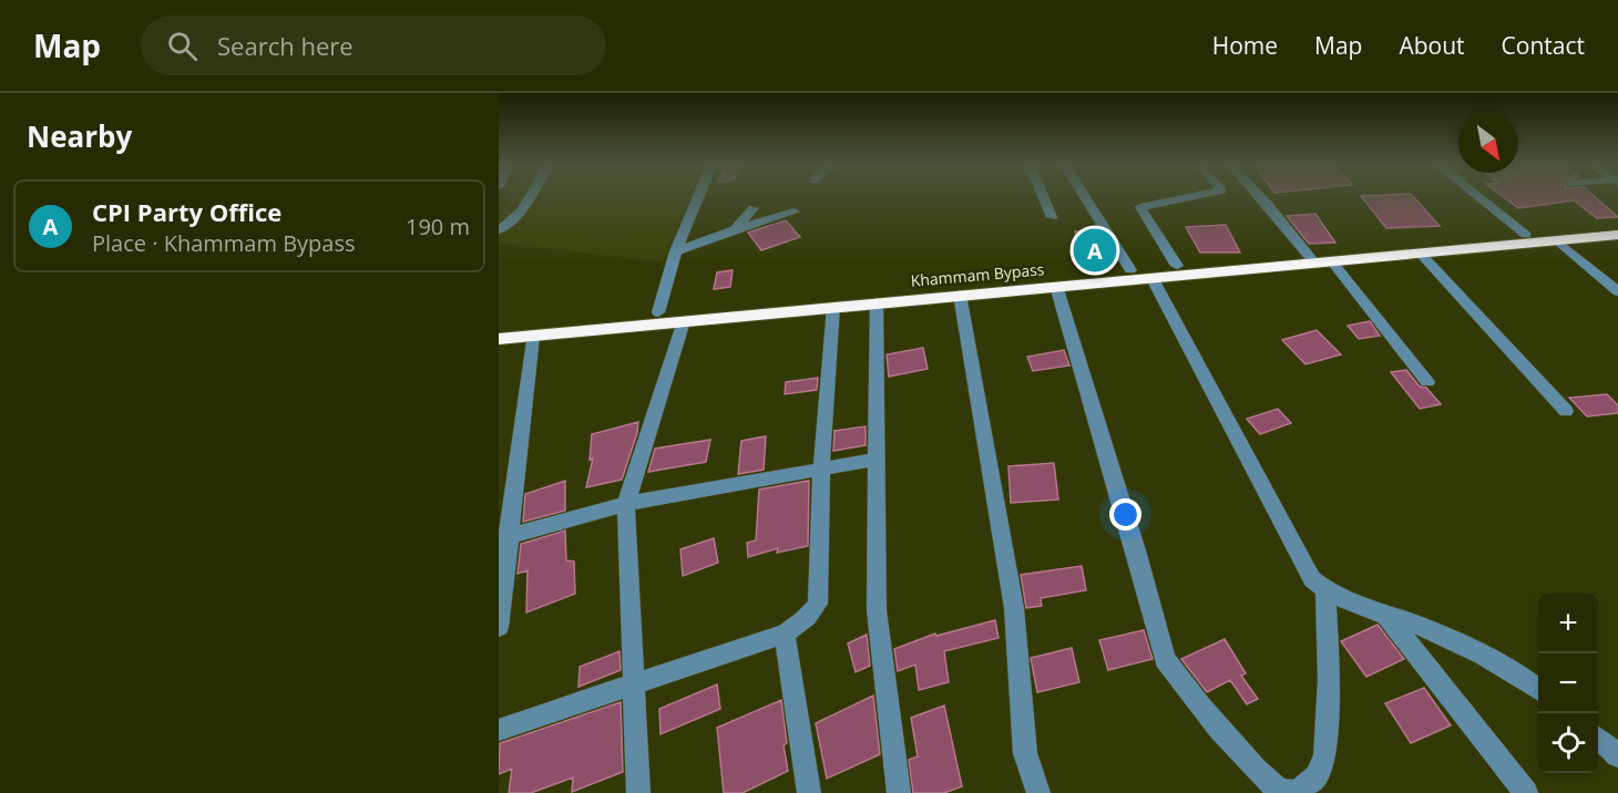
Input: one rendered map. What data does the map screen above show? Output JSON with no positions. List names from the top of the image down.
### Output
{
  "streets": {
    "highway": ["Khammam Bypass"]
  },
  "north": "bottom right",
  "page": {
    "header": "Map",
    "search": "Search here",
    "nav": [
      "Home",
      "Map",
      "About",
      "Contact"
    ],
    "heading": "Nearby",
    "list": [
      {
        "mark": "A",
        "name": "CPI Party Office",
        "note": "Place · Khammam Bypass",
        "value": "190 m"
      }
    ],
    "pins": "A",
    "map_buttons": ["+", "−"]
  }
}
